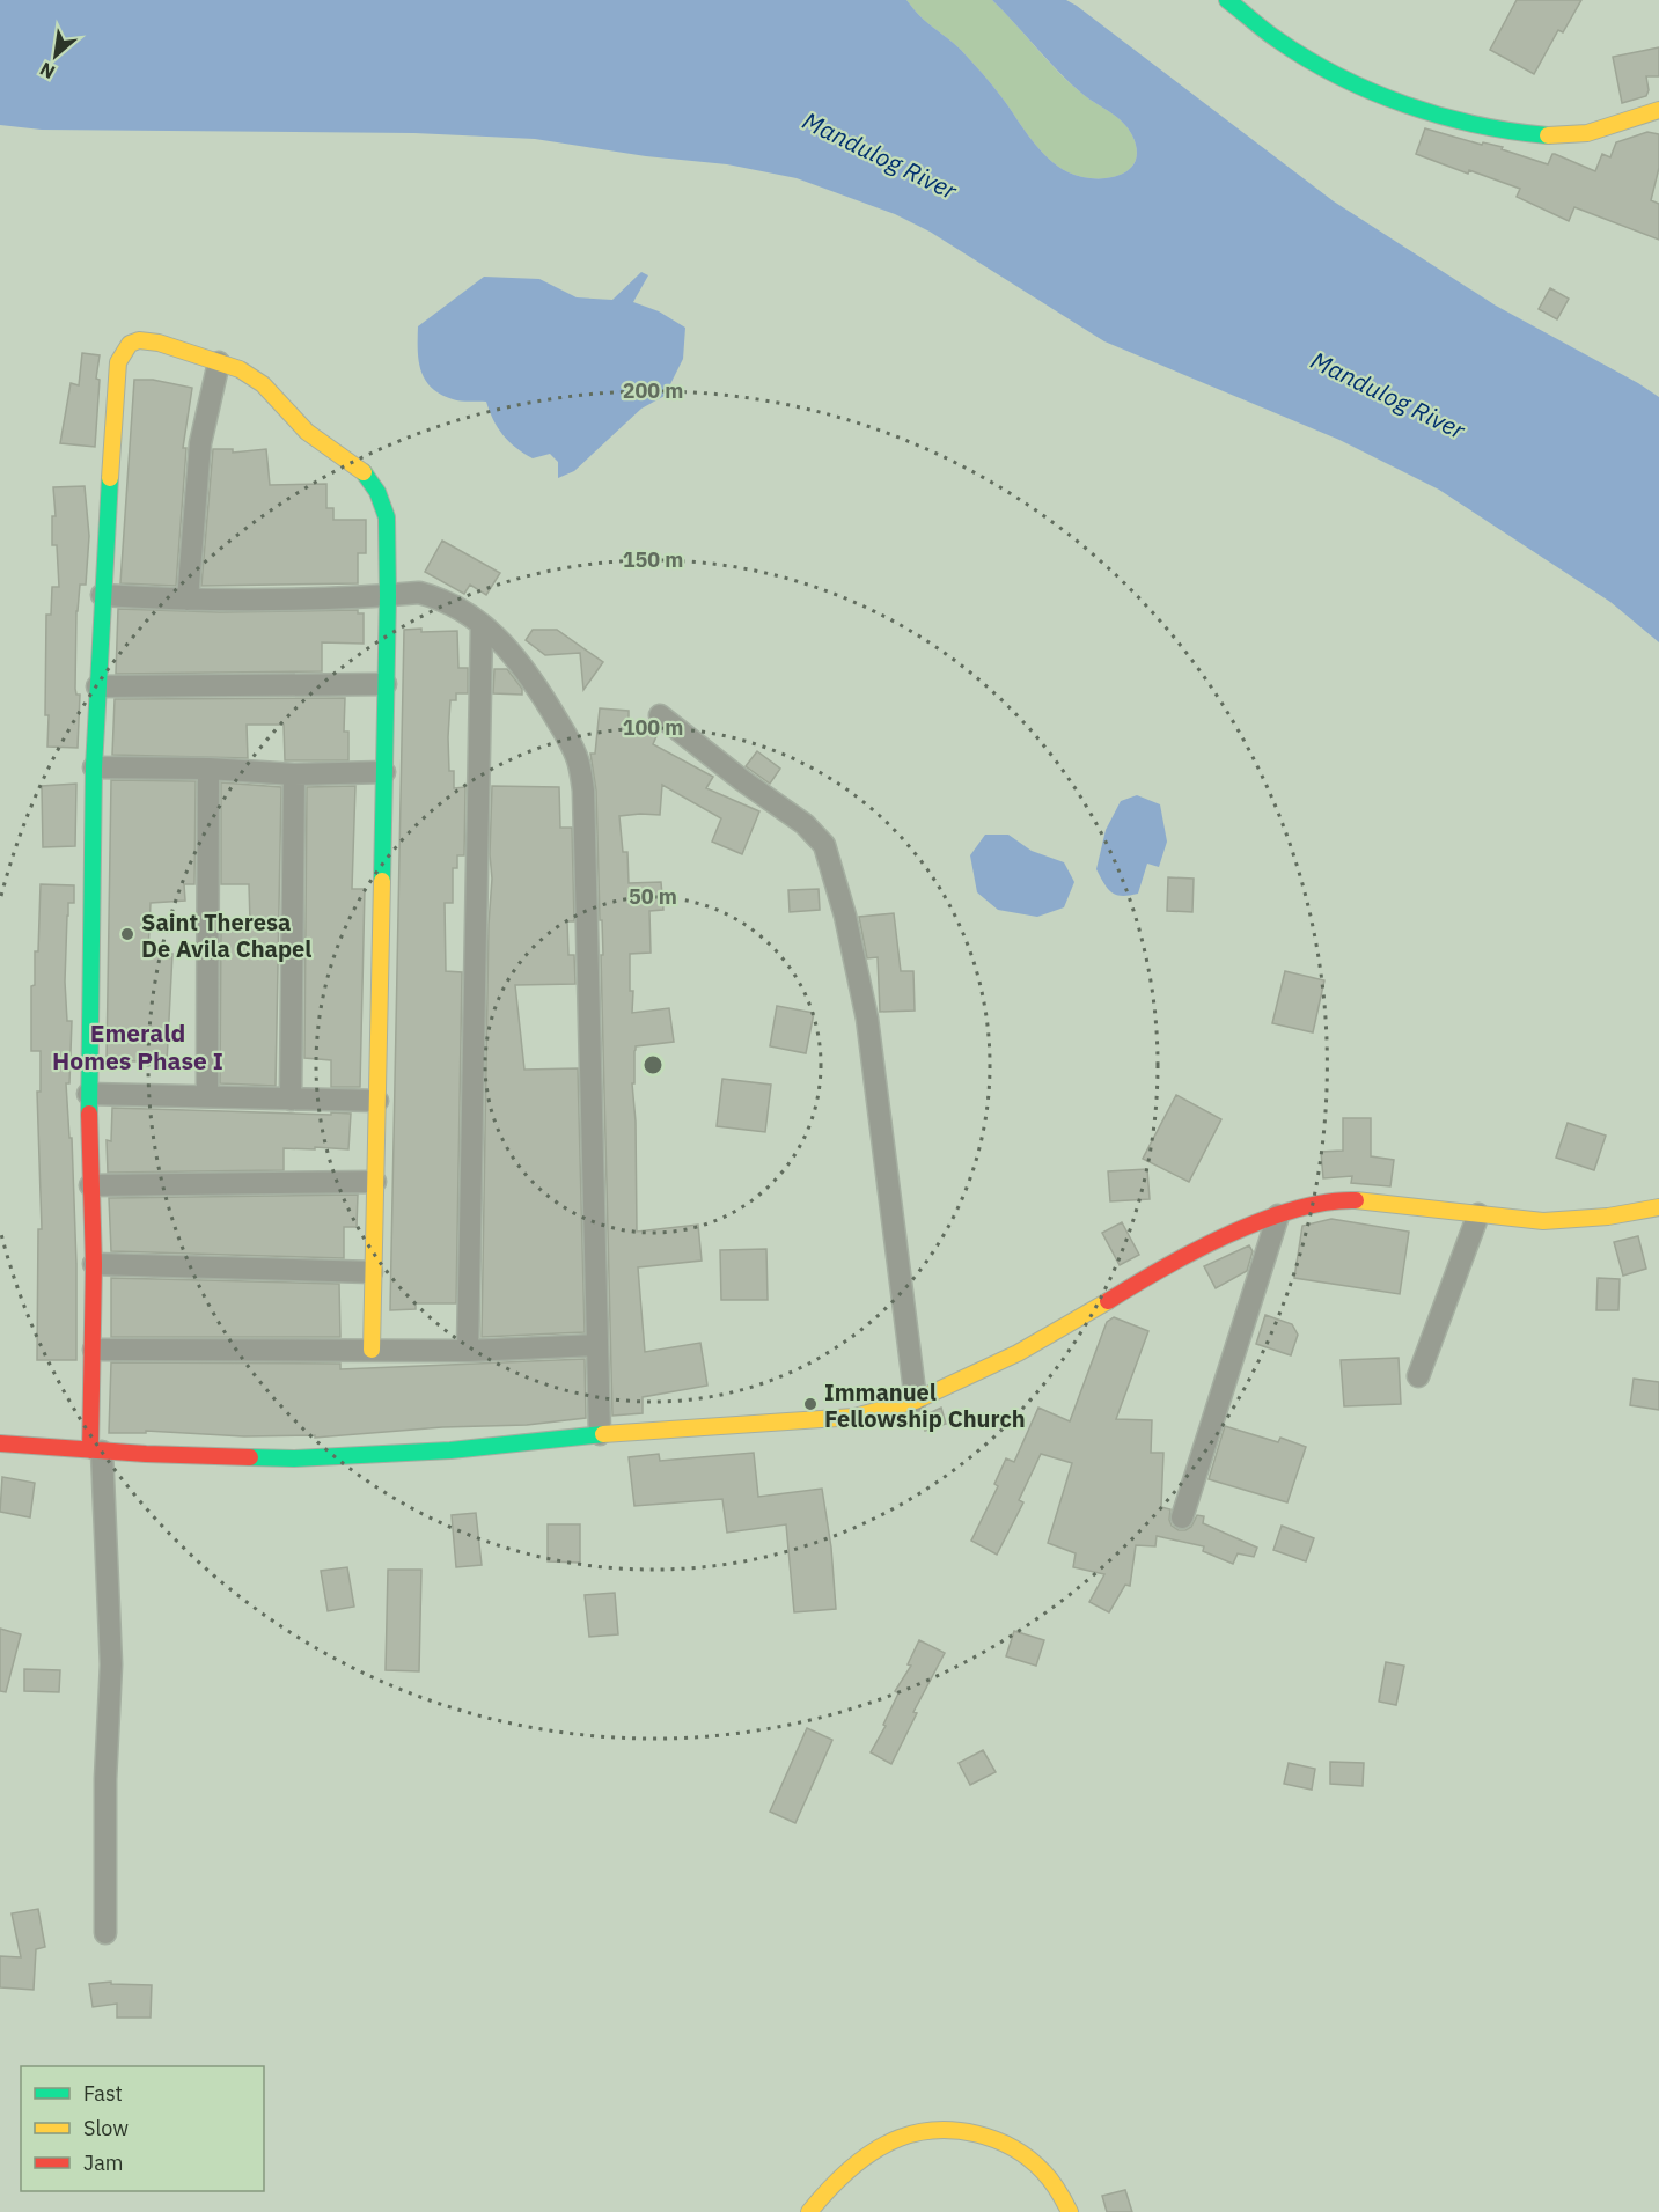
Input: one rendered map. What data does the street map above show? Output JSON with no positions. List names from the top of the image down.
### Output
{
  "districts": ["Emerald Homes Phase I"],
  "water": ["Mandulog River"],
  "places": ["Saint Theresa De Avila Chapel", "Immanuel Fellowship Church"],
  "legend": ["Fast", "Slow", "Jam"],
  "north": "bottom left",
  "rings": [
    "200 m",
    "150 m",
    "100 m",
    "50 m"
  ]
}
